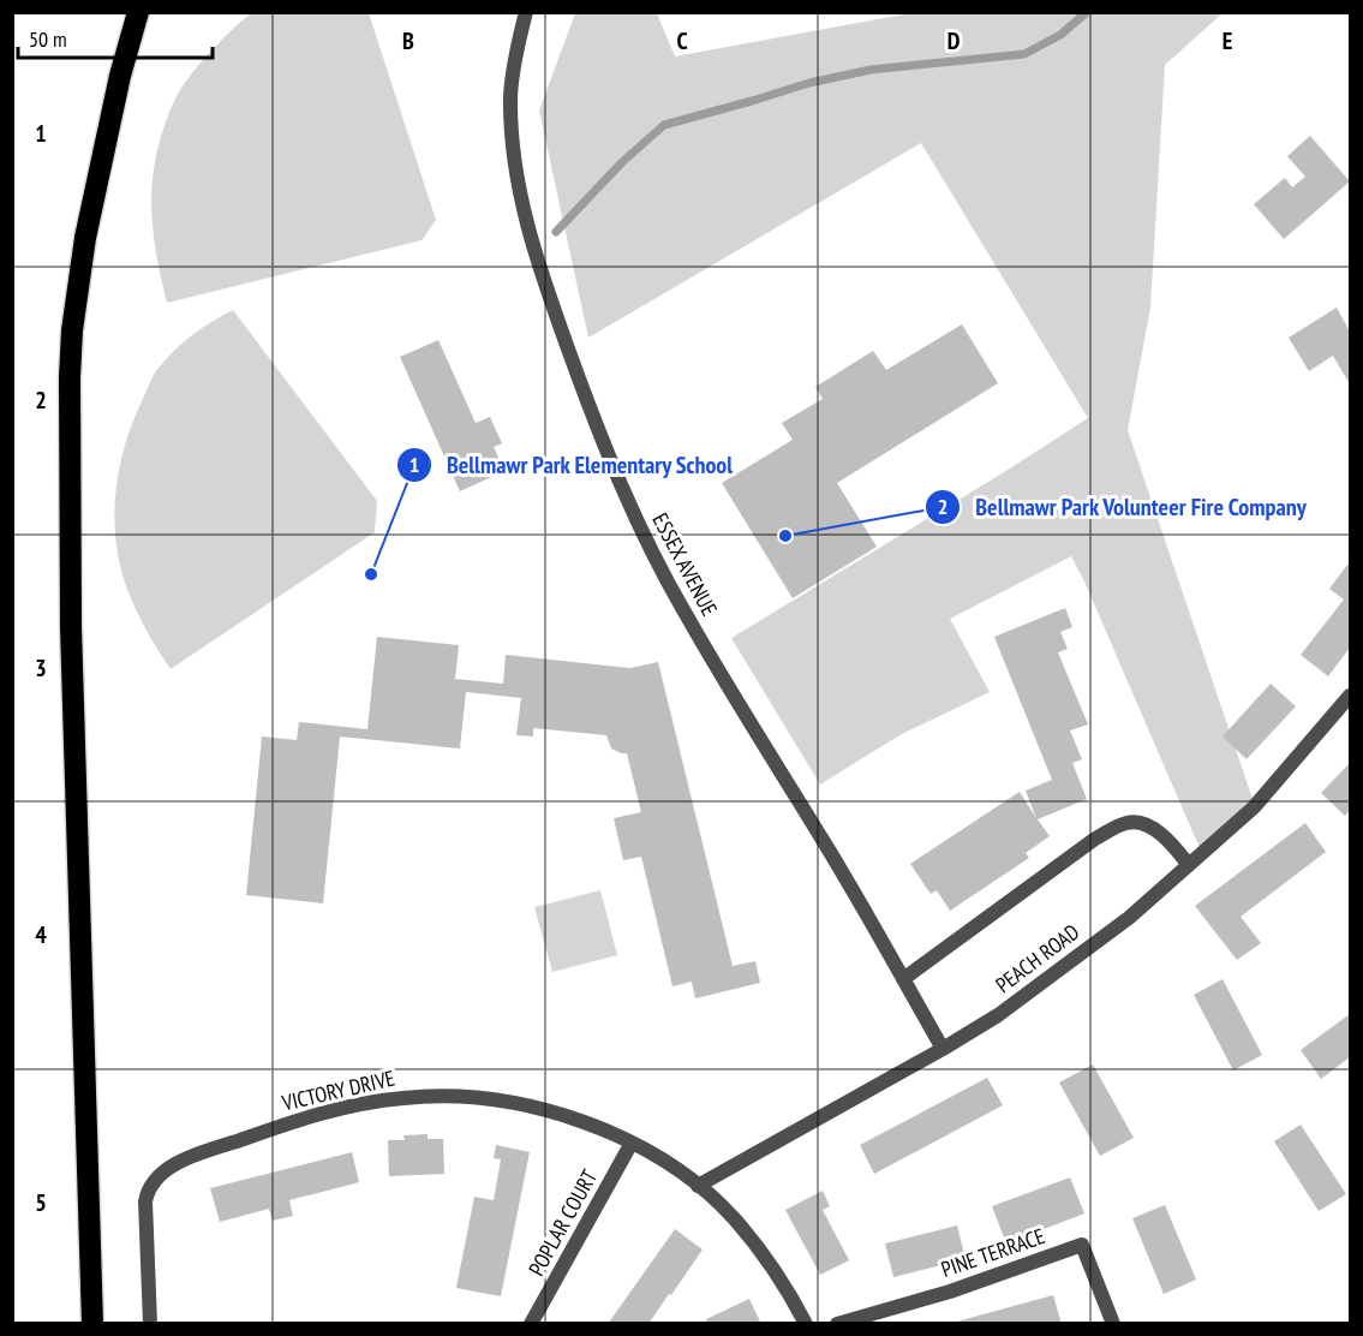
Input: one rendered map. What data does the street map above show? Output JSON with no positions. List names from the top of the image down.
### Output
{
  "streets": {
    "street": [
      "ESSEX AVENUE",
      "PEACH ROAD",
      "VICTORY DRIVE",
      "POPLAR COURT",
      "PINE TERRACE"
    ]
  },
  "crossings": [
    ["ESSEX AVENUE", "PEACH ROAD"],
    ["PEACH ROAD", "VICTORY DRIVE"],
    ["VICTORY DRIVE", "POPLAR COURT"]
  ],
  "places": ["Bellmawr Park Volunteer Fire Company", "Bellmawr Park Elementary School"],
  "scale_bar": "50 m",
  "grid": {
    "columns": [
      "B",
      "C",
      "D",
      "E"
    ],
    "rows": [
      "1",
      "2",
      "3",
      "4",
      "5"
    ]
  }
}
